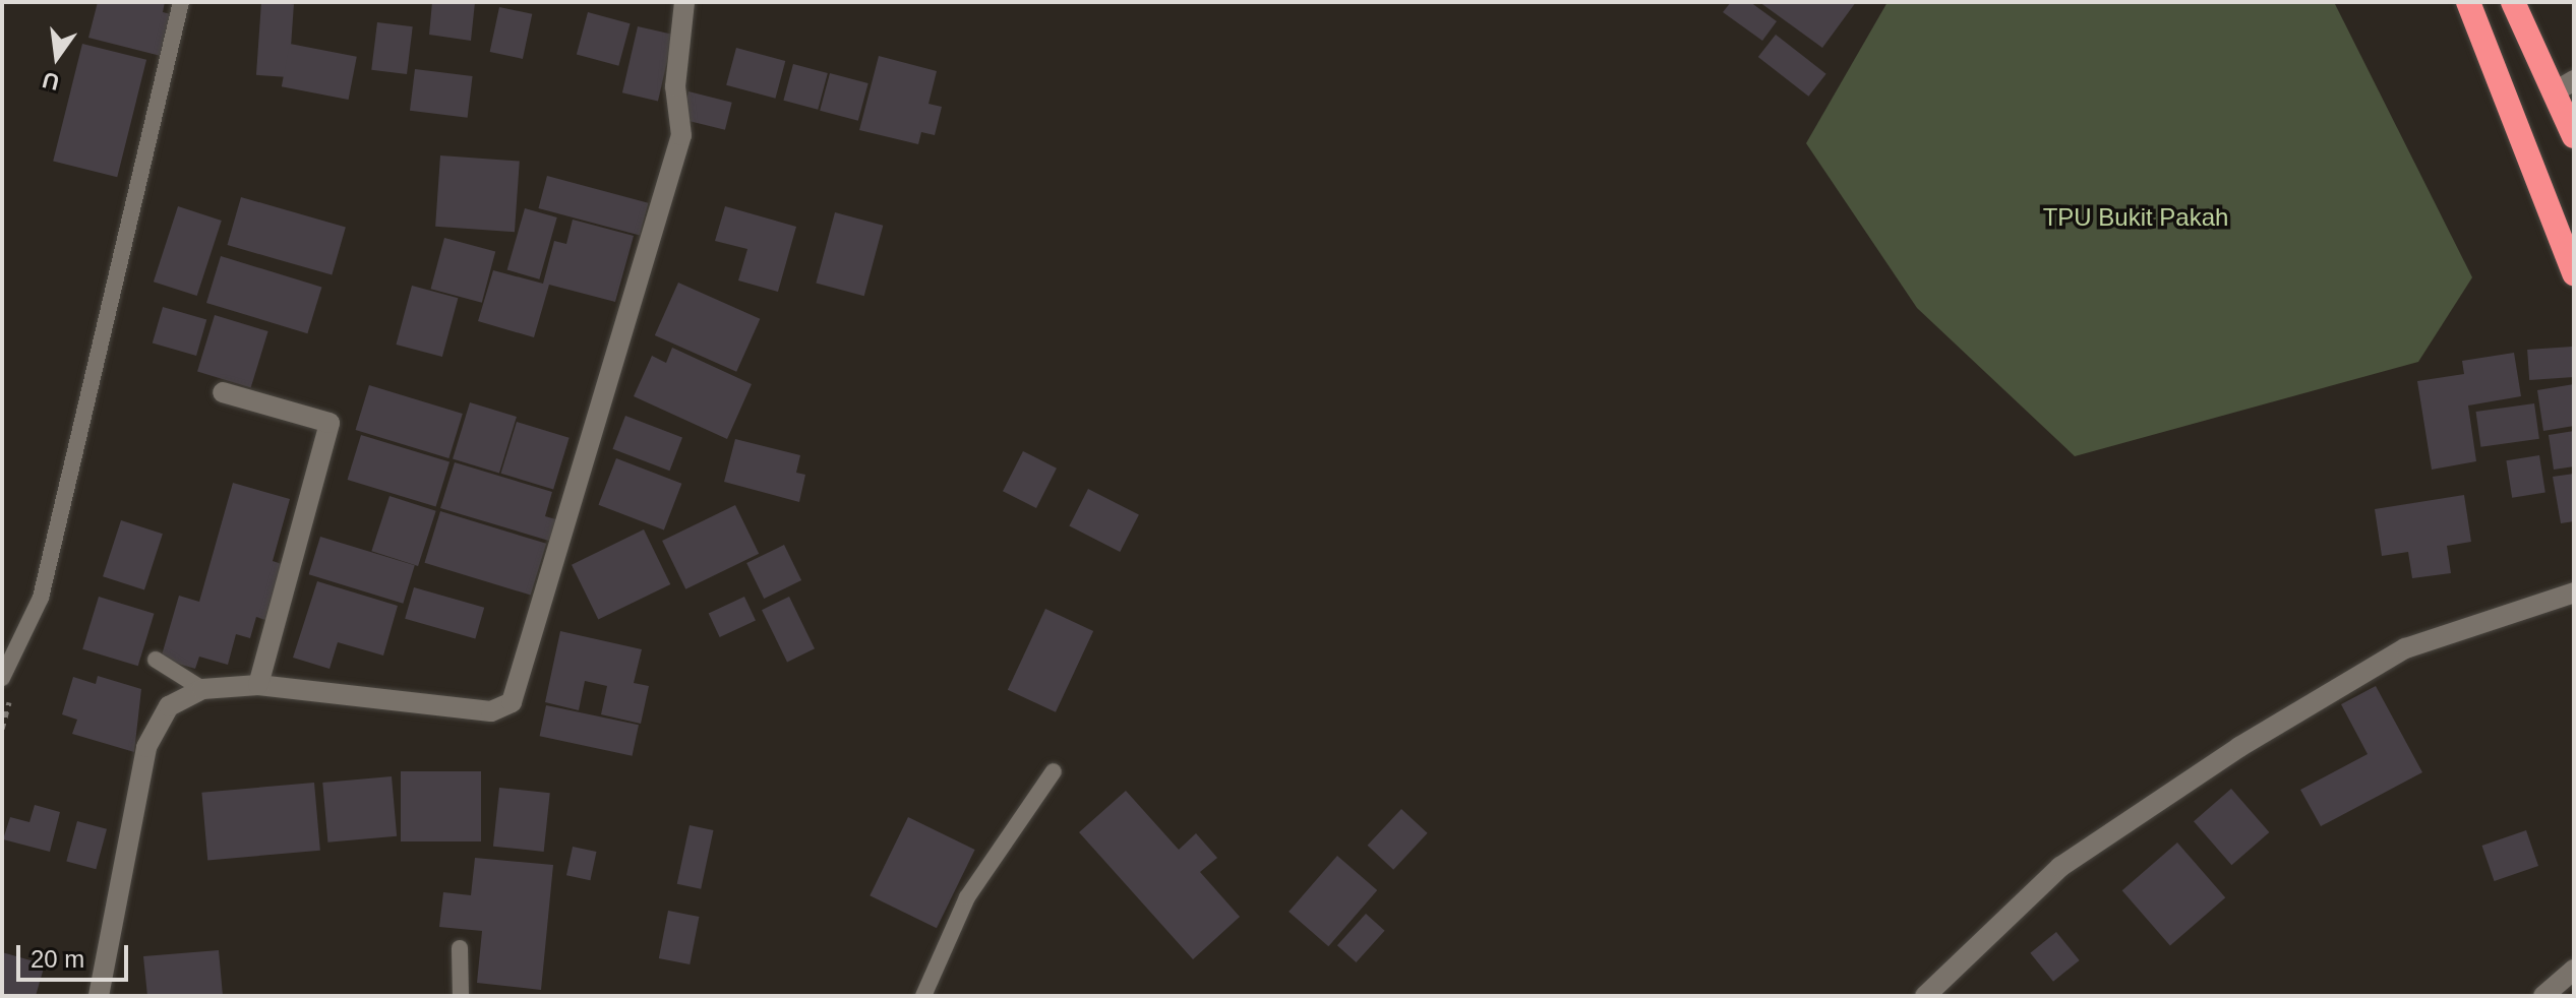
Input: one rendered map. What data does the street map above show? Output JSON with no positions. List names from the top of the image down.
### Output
{
  "parks": ["TPU Bukit Pakah"],
  "scale_bar": "20 m",
  "north": "bottom"
}
